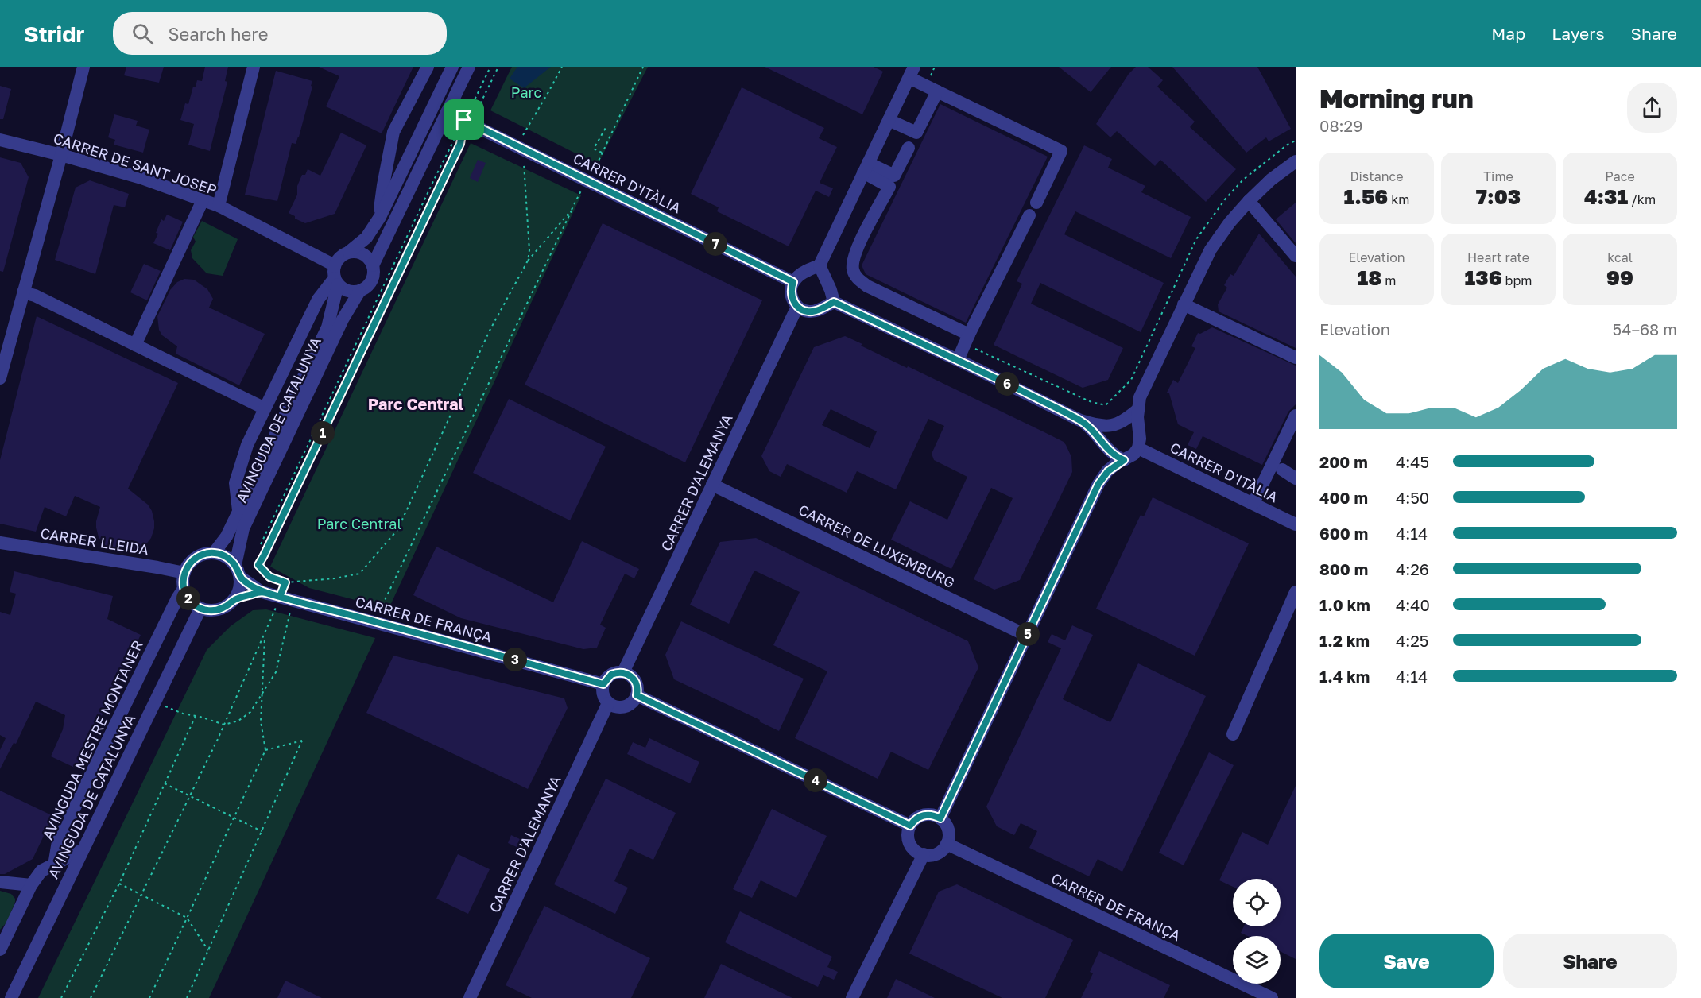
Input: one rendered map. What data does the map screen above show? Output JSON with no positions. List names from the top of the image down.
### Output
{
  "streets": {
    "street": [
      "CARRER DE SANT JOSEP",
      "CARRER D'ITÀLIA",
      "AVINGUDA DE CATALUNYA",
      "CARRER D'ALEMANYA",
      "CARRER LLEIDA",
      "CARRER DE LUXEMBURG",
      "CARRER DE FRANÇA",
      "AVINGUDA MESTRE MONTANER"
    ]
  },
  "crossings": [
    ["CARRER DE SANT JOSEP", "AVINGUDA DE CATALUNYA"],
    ["CARRER D'ITÀLIA", "CARRER D'ALEMANYA"],
    ["AVINGUDA DE CATALUNYA", "CARRER LLEIDA"],
    ["AVINGUDA DE CATALUNYA", "CARRER DE FRANÇA"],
    ["AVINGUDA DE CATALUNYA", "AVINGUDA MESTRE MONTANER"],
    ["CARRER D'ALEMANYA", "CARRER DE LUXEMBURG"],
    ["CARRER D'ALEMANYA", "CARRER DE FRANÇA"],
    ["CARRER LLEIDA", "CARRER DE FRANÇA"],
    ["CARRER LLEIDA", "AVINGUDA MESTRE MONTANER"],
    ["CARRER DE FRANÇA", "AVINGUDA MESTRE MONTANER"]
  ],
  "districts": ["Parc Central"],
  "parks": ["Parc", "Parc Central"],
  "page": {
    "header": "Stridr",
    "search": "Search here",
    "nav": ["Map", "Layers", "Share"],
    "heading": ["Morning run", "08:29"],
    "stats": [
      ["Distance", "1.56 km"],
      ["Time", "7:03"],
      ["Pace", "4:31 /km"],
      ["Elevation", "18 m"],
      ["Heart rate", "136 bpm"],
      ["kcal", "99"]
    ],
    "pins": [
      "7",
      "6",
      "1",
      "2",
      "5",
      "3",
      "4"
    ],
    "chart": ["Elevation", "54–68 m"],
    "list": [
      {
        "name": "200 m",
        "note": "4:45"
      },
      {
        "name": "400 m",
        "note": "4:50"
      },
      {
        "name": "600 m",
        "note": "4:14"
      },
      {
        "name": "800 m",
        "note": "4:26"
      },
      {
        "name": "1.0 km",
        "note": "4:40"
      },
      {
        "name": "1.2 km",
        "note": "4:25"
      },
      {
        "name": "1.4 km",
        "note": "4:14"
      }
    ],
    "buttons": ["Save", "Share"]
  }
}
